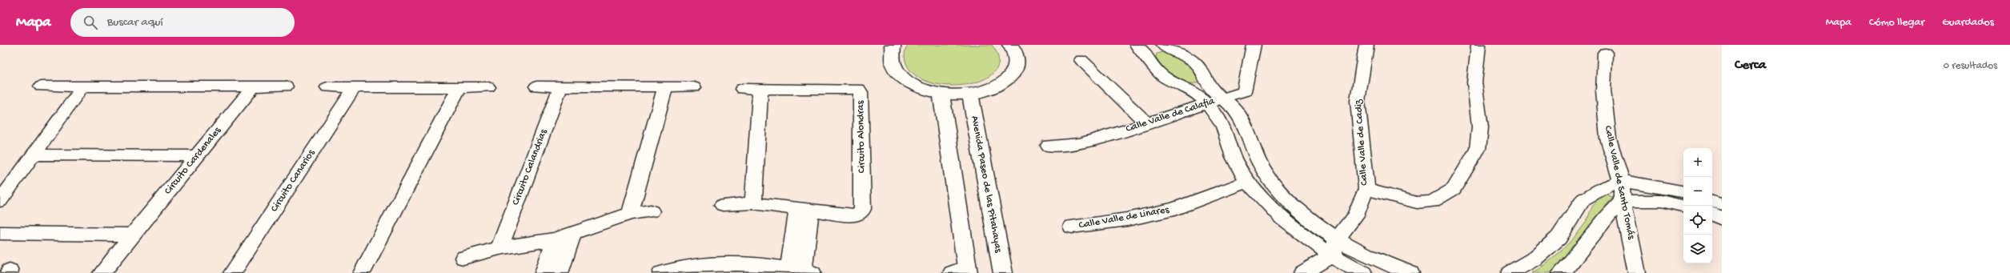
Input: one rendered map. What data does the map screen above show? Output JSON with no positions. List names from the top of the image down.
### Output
{
  "streets": {
    "street": [
      "Calle Valle de Calafia",
      "Circuito Alondras",
      "Calle Valle de Cadiz",
      "Circuito Cardenales",
      "Circuito Calandrias",
      "Circuito Canarios",
      "Calle Valle de Santo Tomás",
      "Avenida Paseo de las Pitahayas",
      "Calle Valle de Linares"
    ]
  },
  "page": {
    "header": "Mapa",
    "search": "Buscar aquí",
    "nav": ["Mapa", "Cómo llegar", "Guardados"],
    "heading": ["Cerca", "0 resultados"],
    "map_buttons": ["+", "−"]
  }
}
